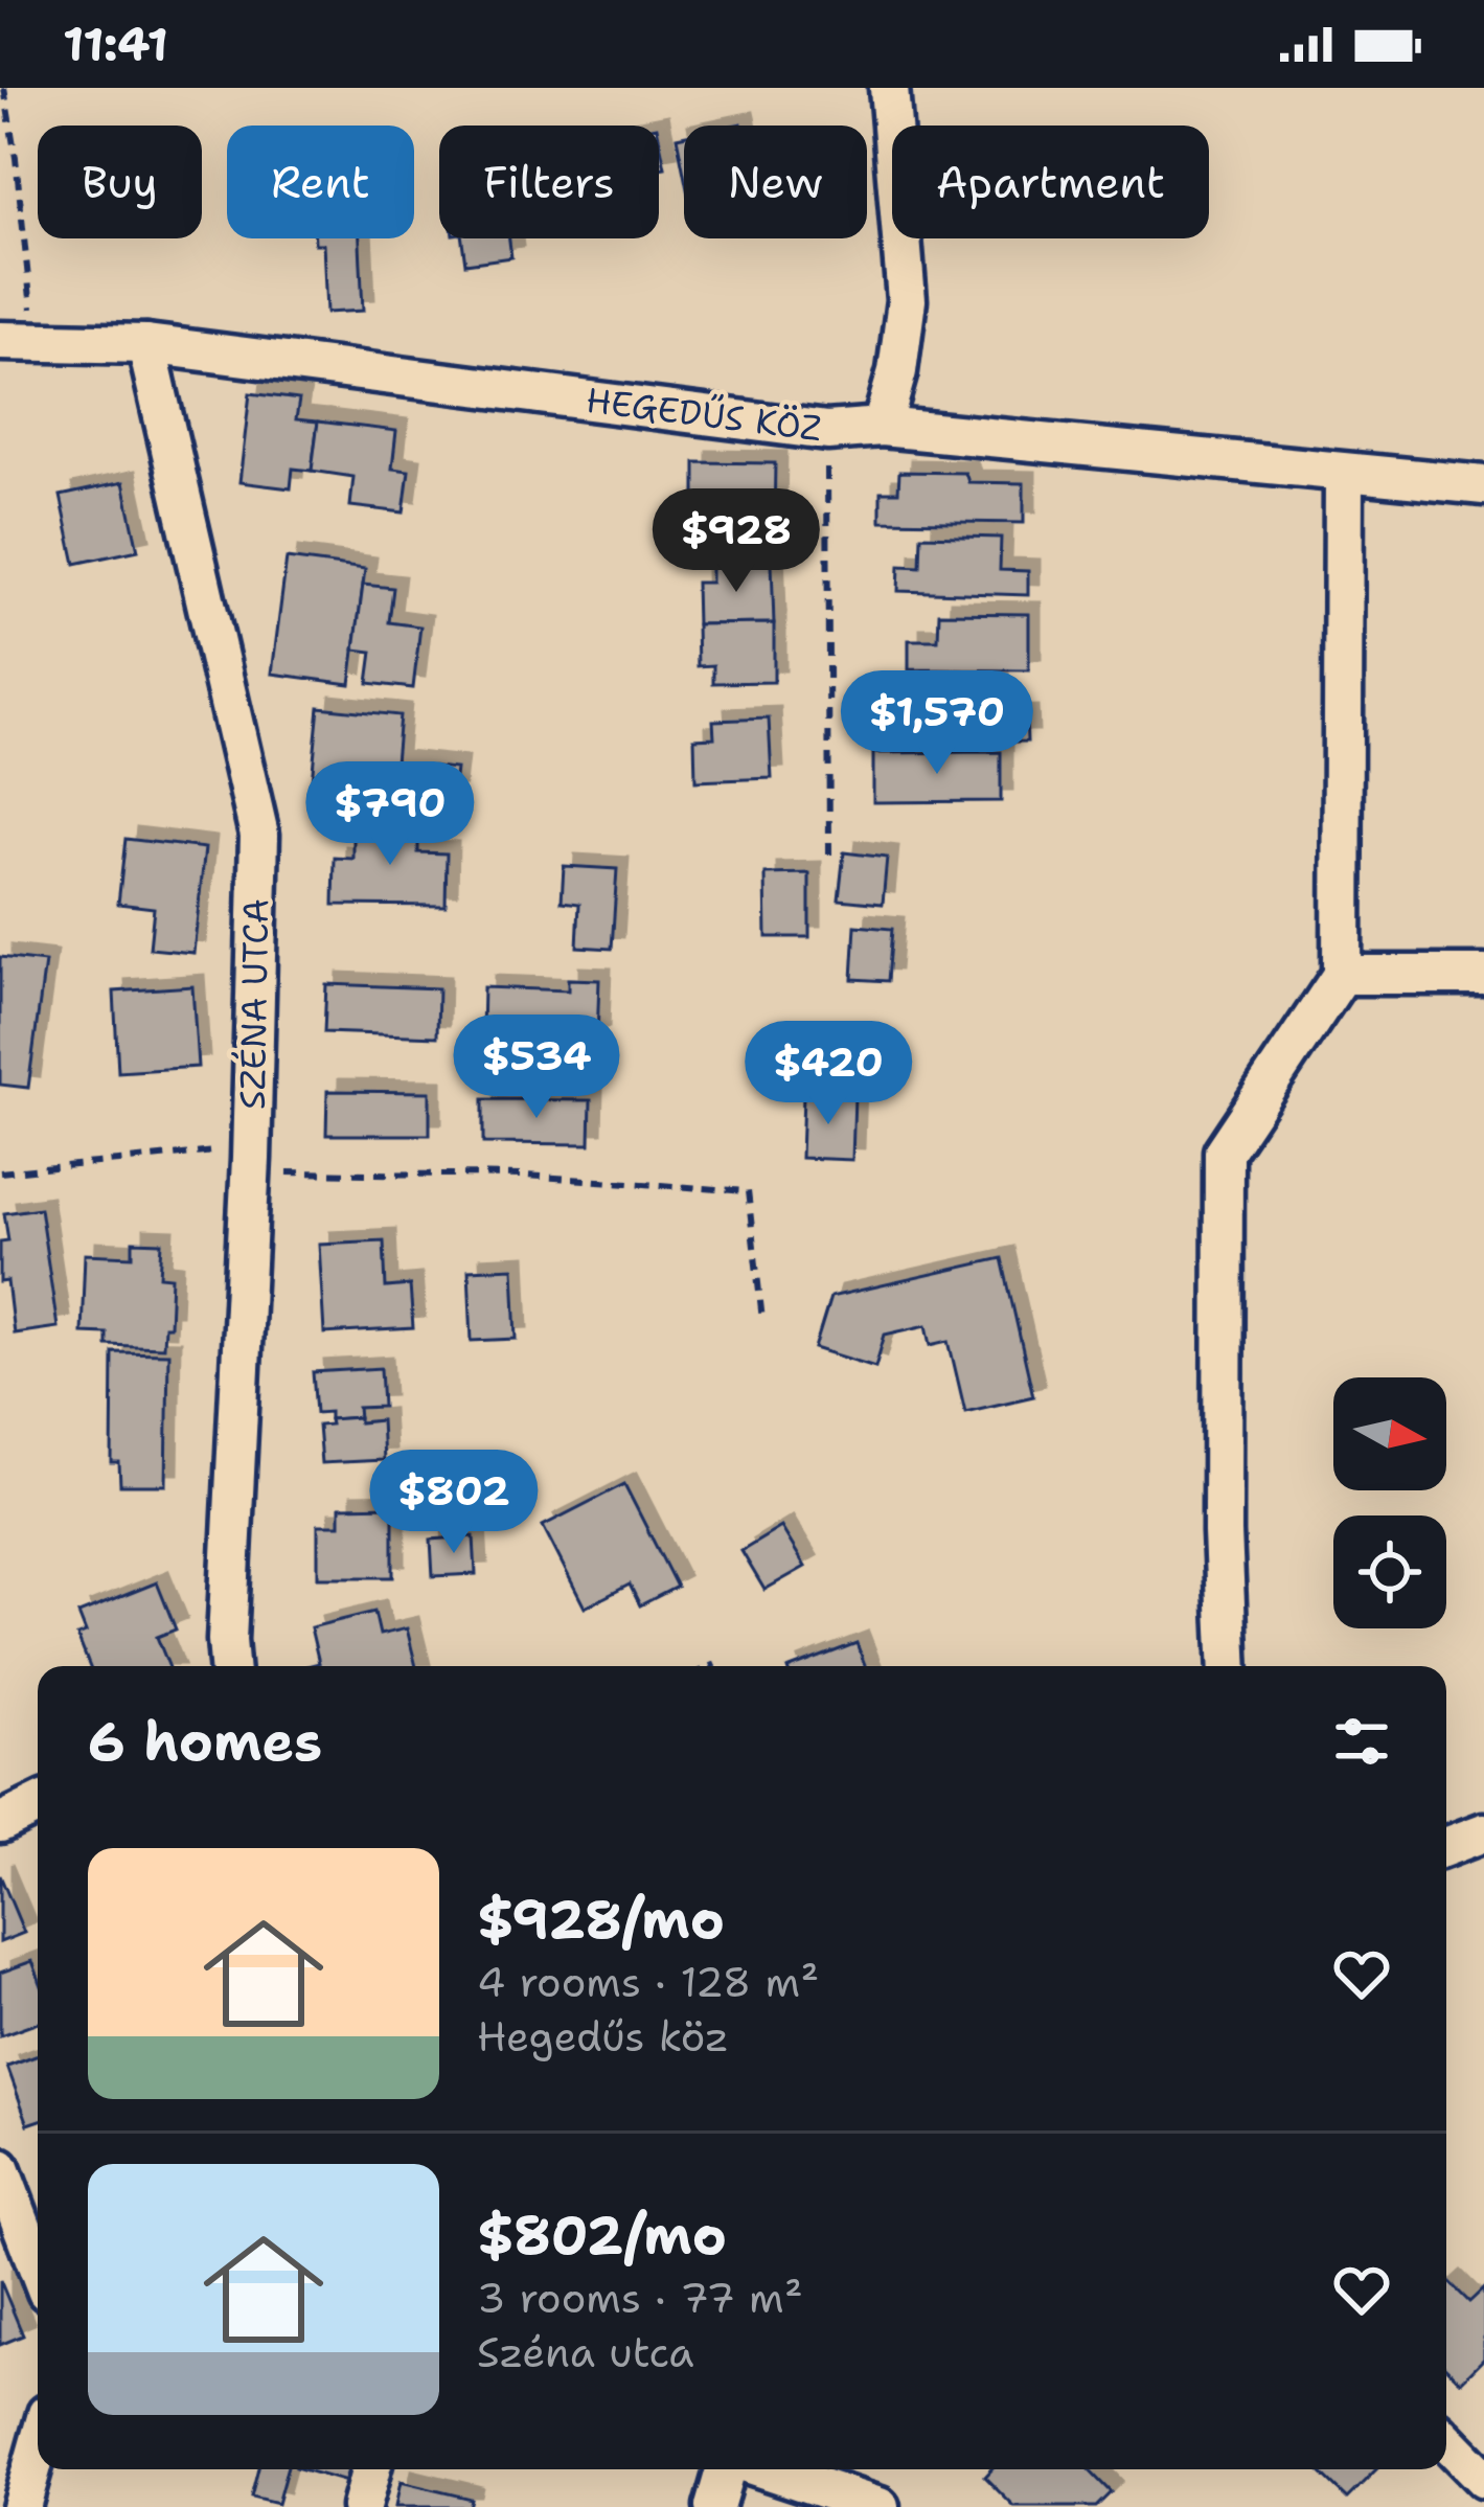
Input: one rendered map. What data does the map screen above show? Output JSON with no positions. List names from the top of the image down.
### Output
{
  "streets": {
    "street": ["HEGEDŰS KÖZ", "SZÉNA UTCA"]
  },
  "crossings": [
    ["HEGEDŰS KÖZ", "SZÉNA UTCA"]
  ],
  "north": "right",
  "page": {
    "status": "11:41",
    "chip": [
      "Buy",
      "Rent",
      "Filters",
      "New",
      "Apartment"
    ],
    "price": [
      "$928",
      "$1,570",
      "$790",
      "$534",
      "$420",
      "$802"
    ],
    "heading": "6 homes",
    "list": [
      {
        "name": "$928/mo",
        "note": "4 rooms · 128 m² · Hegedűs köz"
      },
      {
        "name": "$802/mo",
        "note": "3 rooms · 77 m² · Széna utca"
      }
    ]
  }
}
